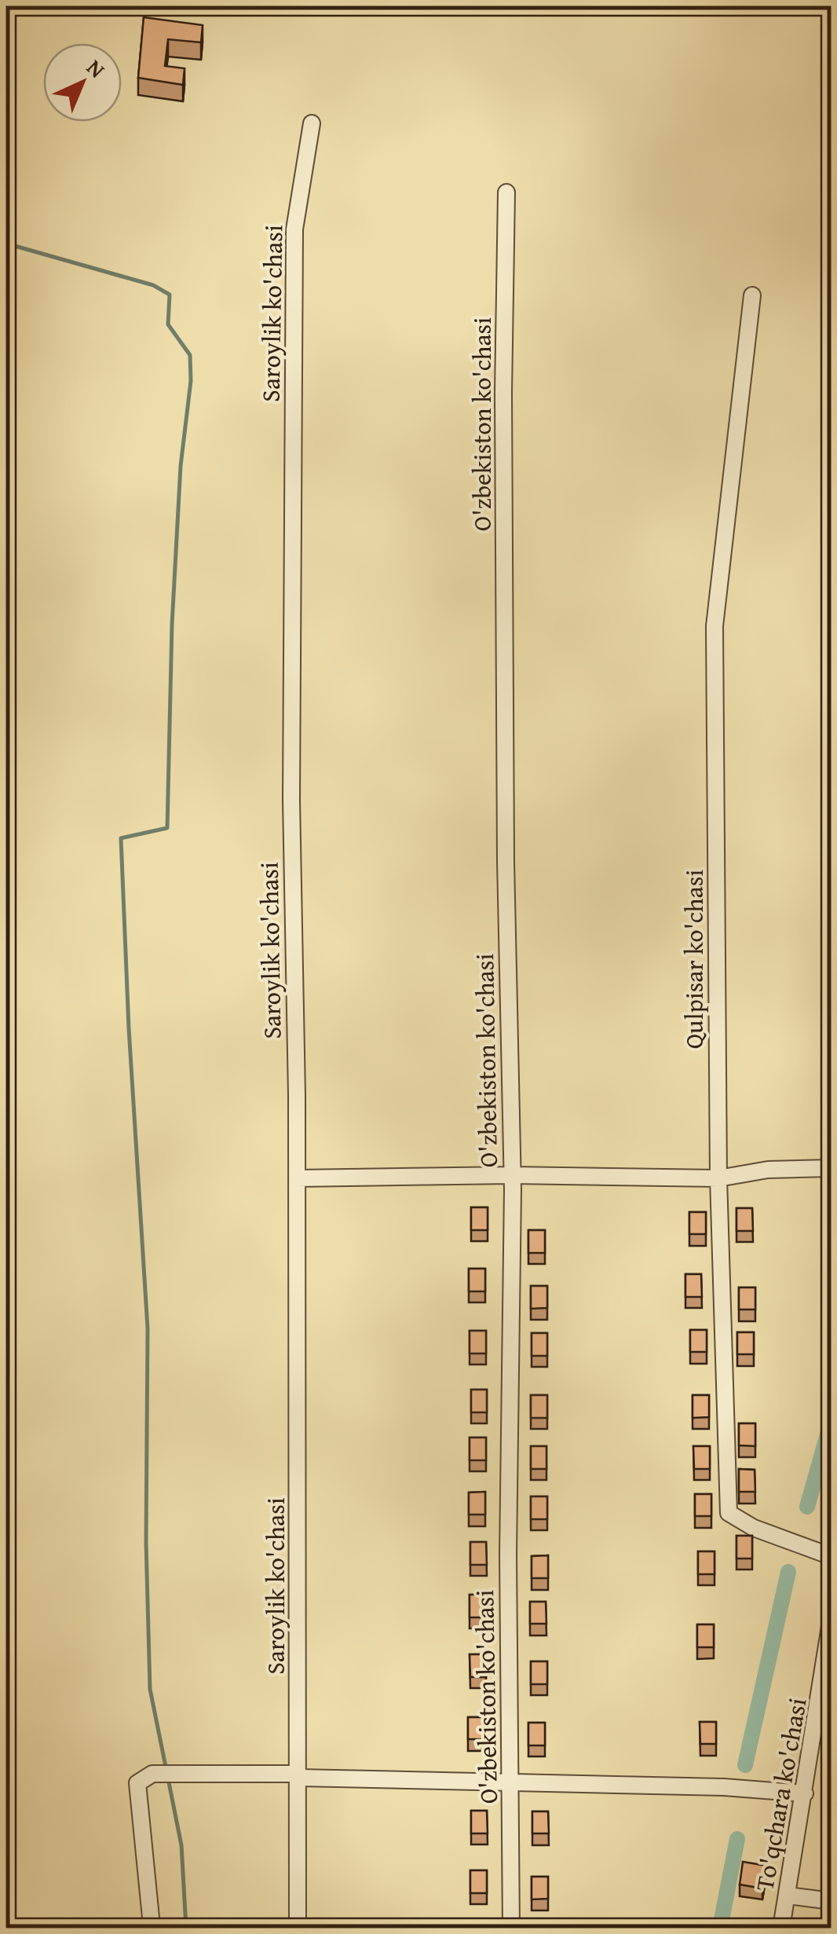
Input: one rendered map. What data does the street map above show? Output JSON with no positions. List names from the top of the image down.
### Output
{
  "streets": {
    "street": [
      "Saroylik ko'chasi",
      "O'zbekiston ko'chasi",
      "Qulpisar ko'chasi",
      "To'qchara ko'chasi"
    ]
  },
  "north": "top right"
}
